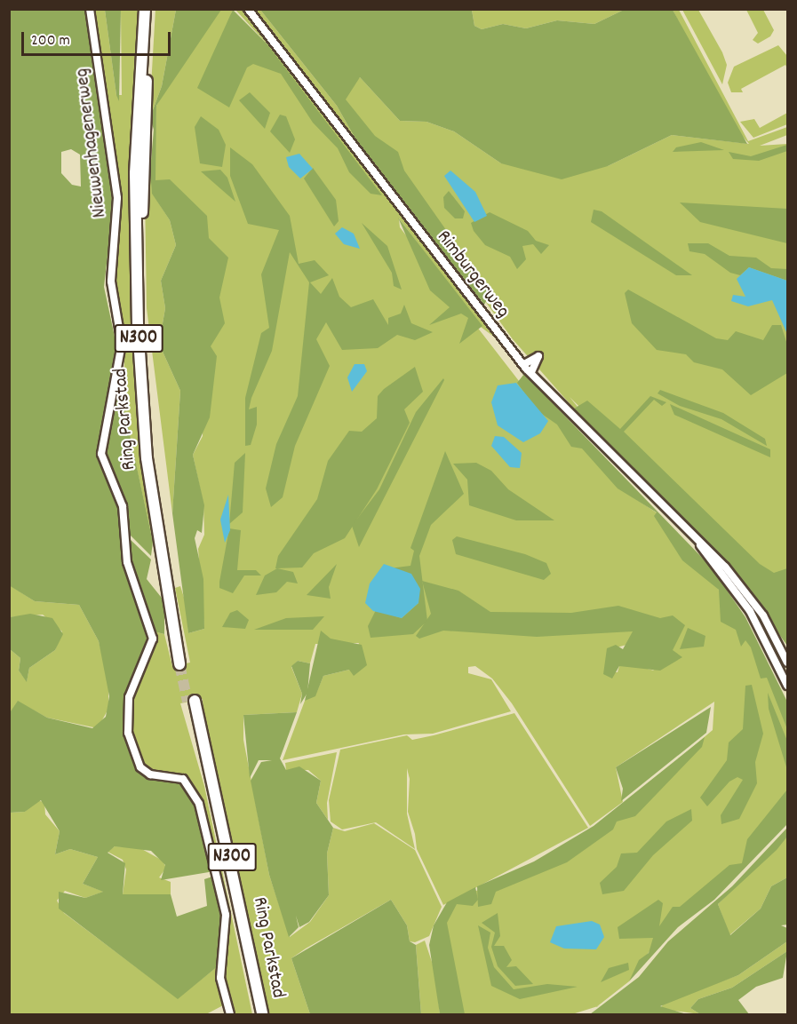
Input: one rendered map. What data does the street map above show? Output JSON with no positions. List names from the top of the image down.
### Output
{
  "streets": {
    "highway": ["N300", "Ring Parkstad"],
    "street": ["Nieuwenhagenerweg", "Rimburgerweg"]
  },
  "scale_bar": "200 m"
}
